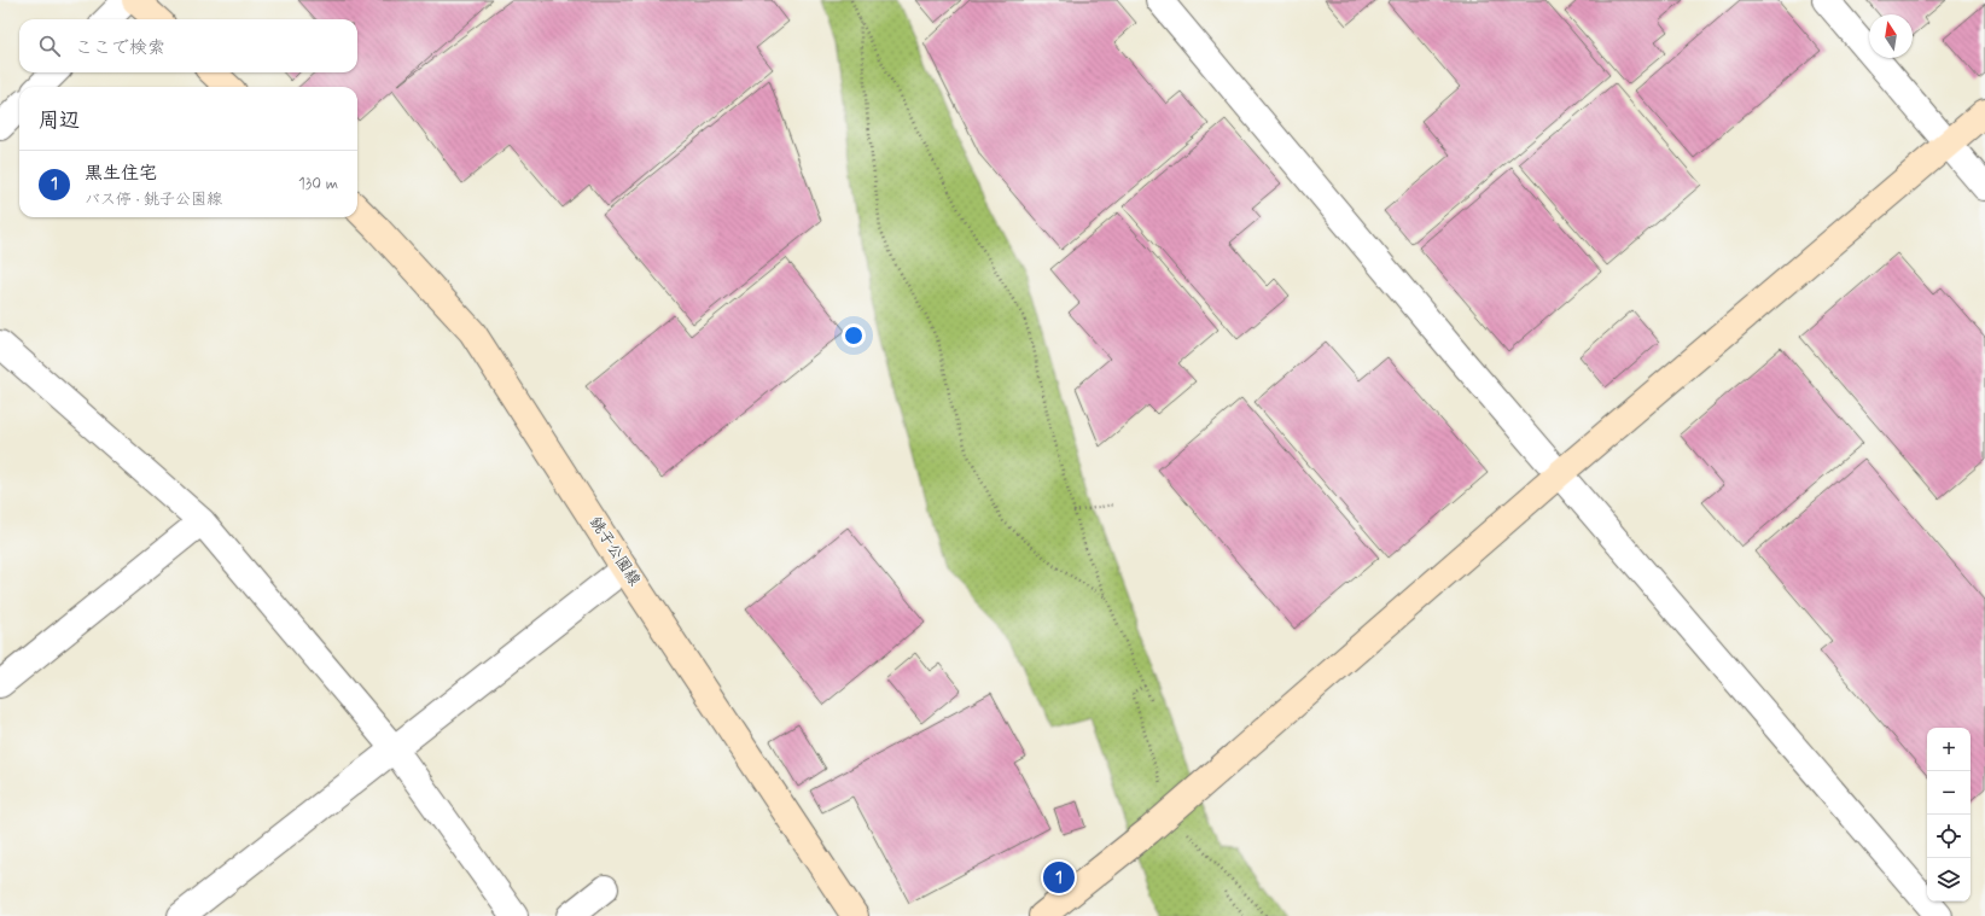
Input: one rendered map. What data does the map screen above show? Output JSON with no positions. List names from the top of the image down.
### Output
{
  "streets": {
    "street": ["銚子公園線"]
  },
  "north": "top",
  "page": {
    "search": "ここで検索",
    "heading": "周辺",
    "list": [
      {
        "mark": "1",
        "name": "黒生住宅",
        "note": "バス停 · 銚子公園線",
        "value": "130 m"
      }
    ],
    "map_buttons": ["+", "−"],
    "pins": "1"
  }
}
